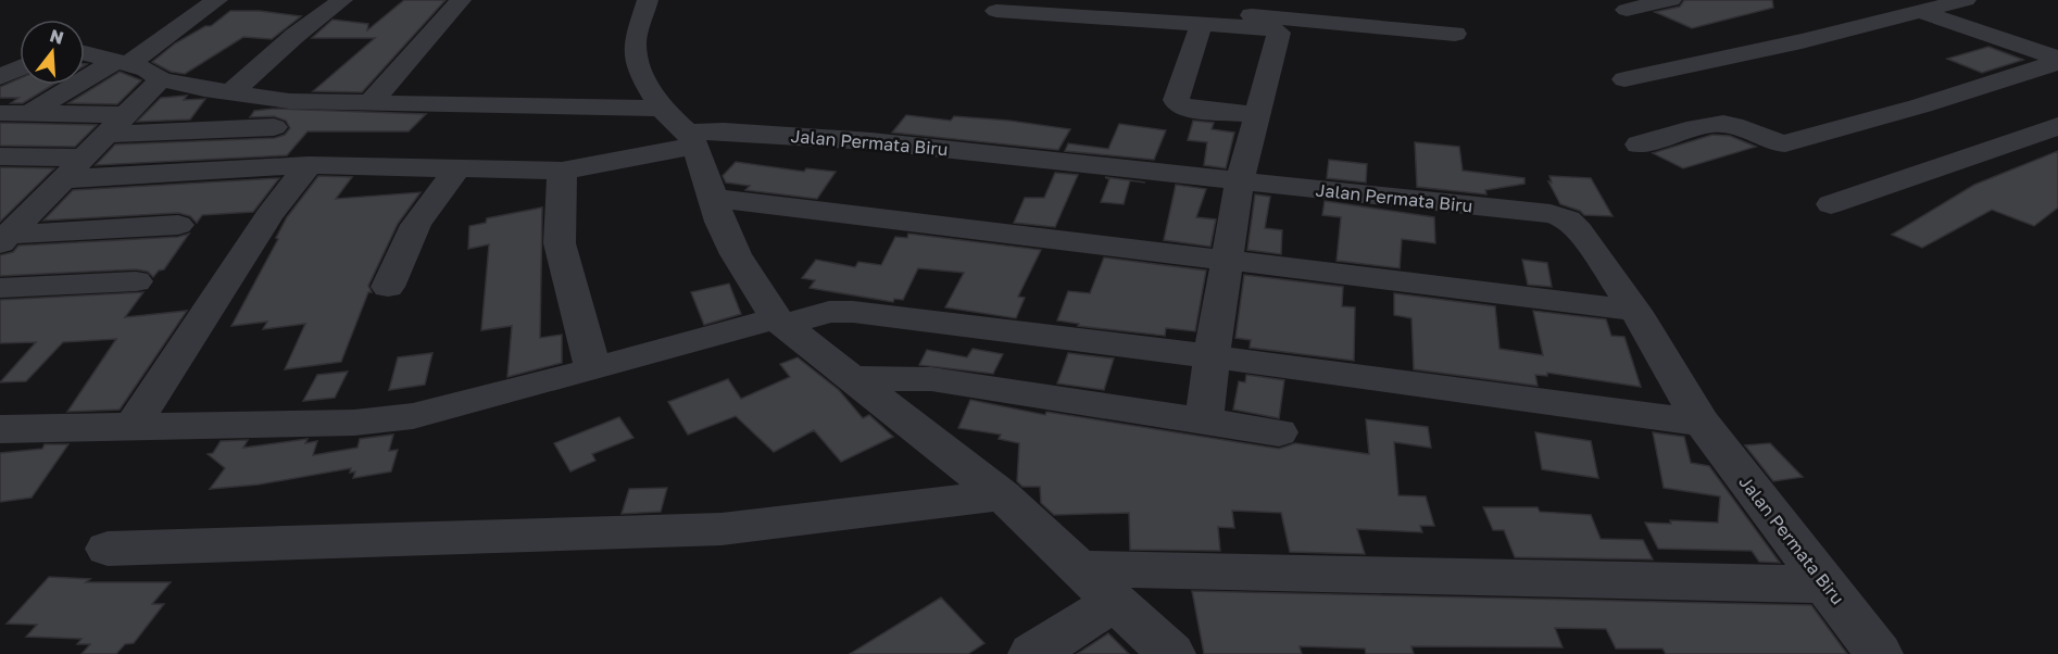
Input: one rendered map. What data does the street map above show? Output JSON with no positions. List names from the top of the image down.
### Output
{
  "streets": {
    "street": ["Jalan Permata Biru"]
  },
  "north": "top"
}
